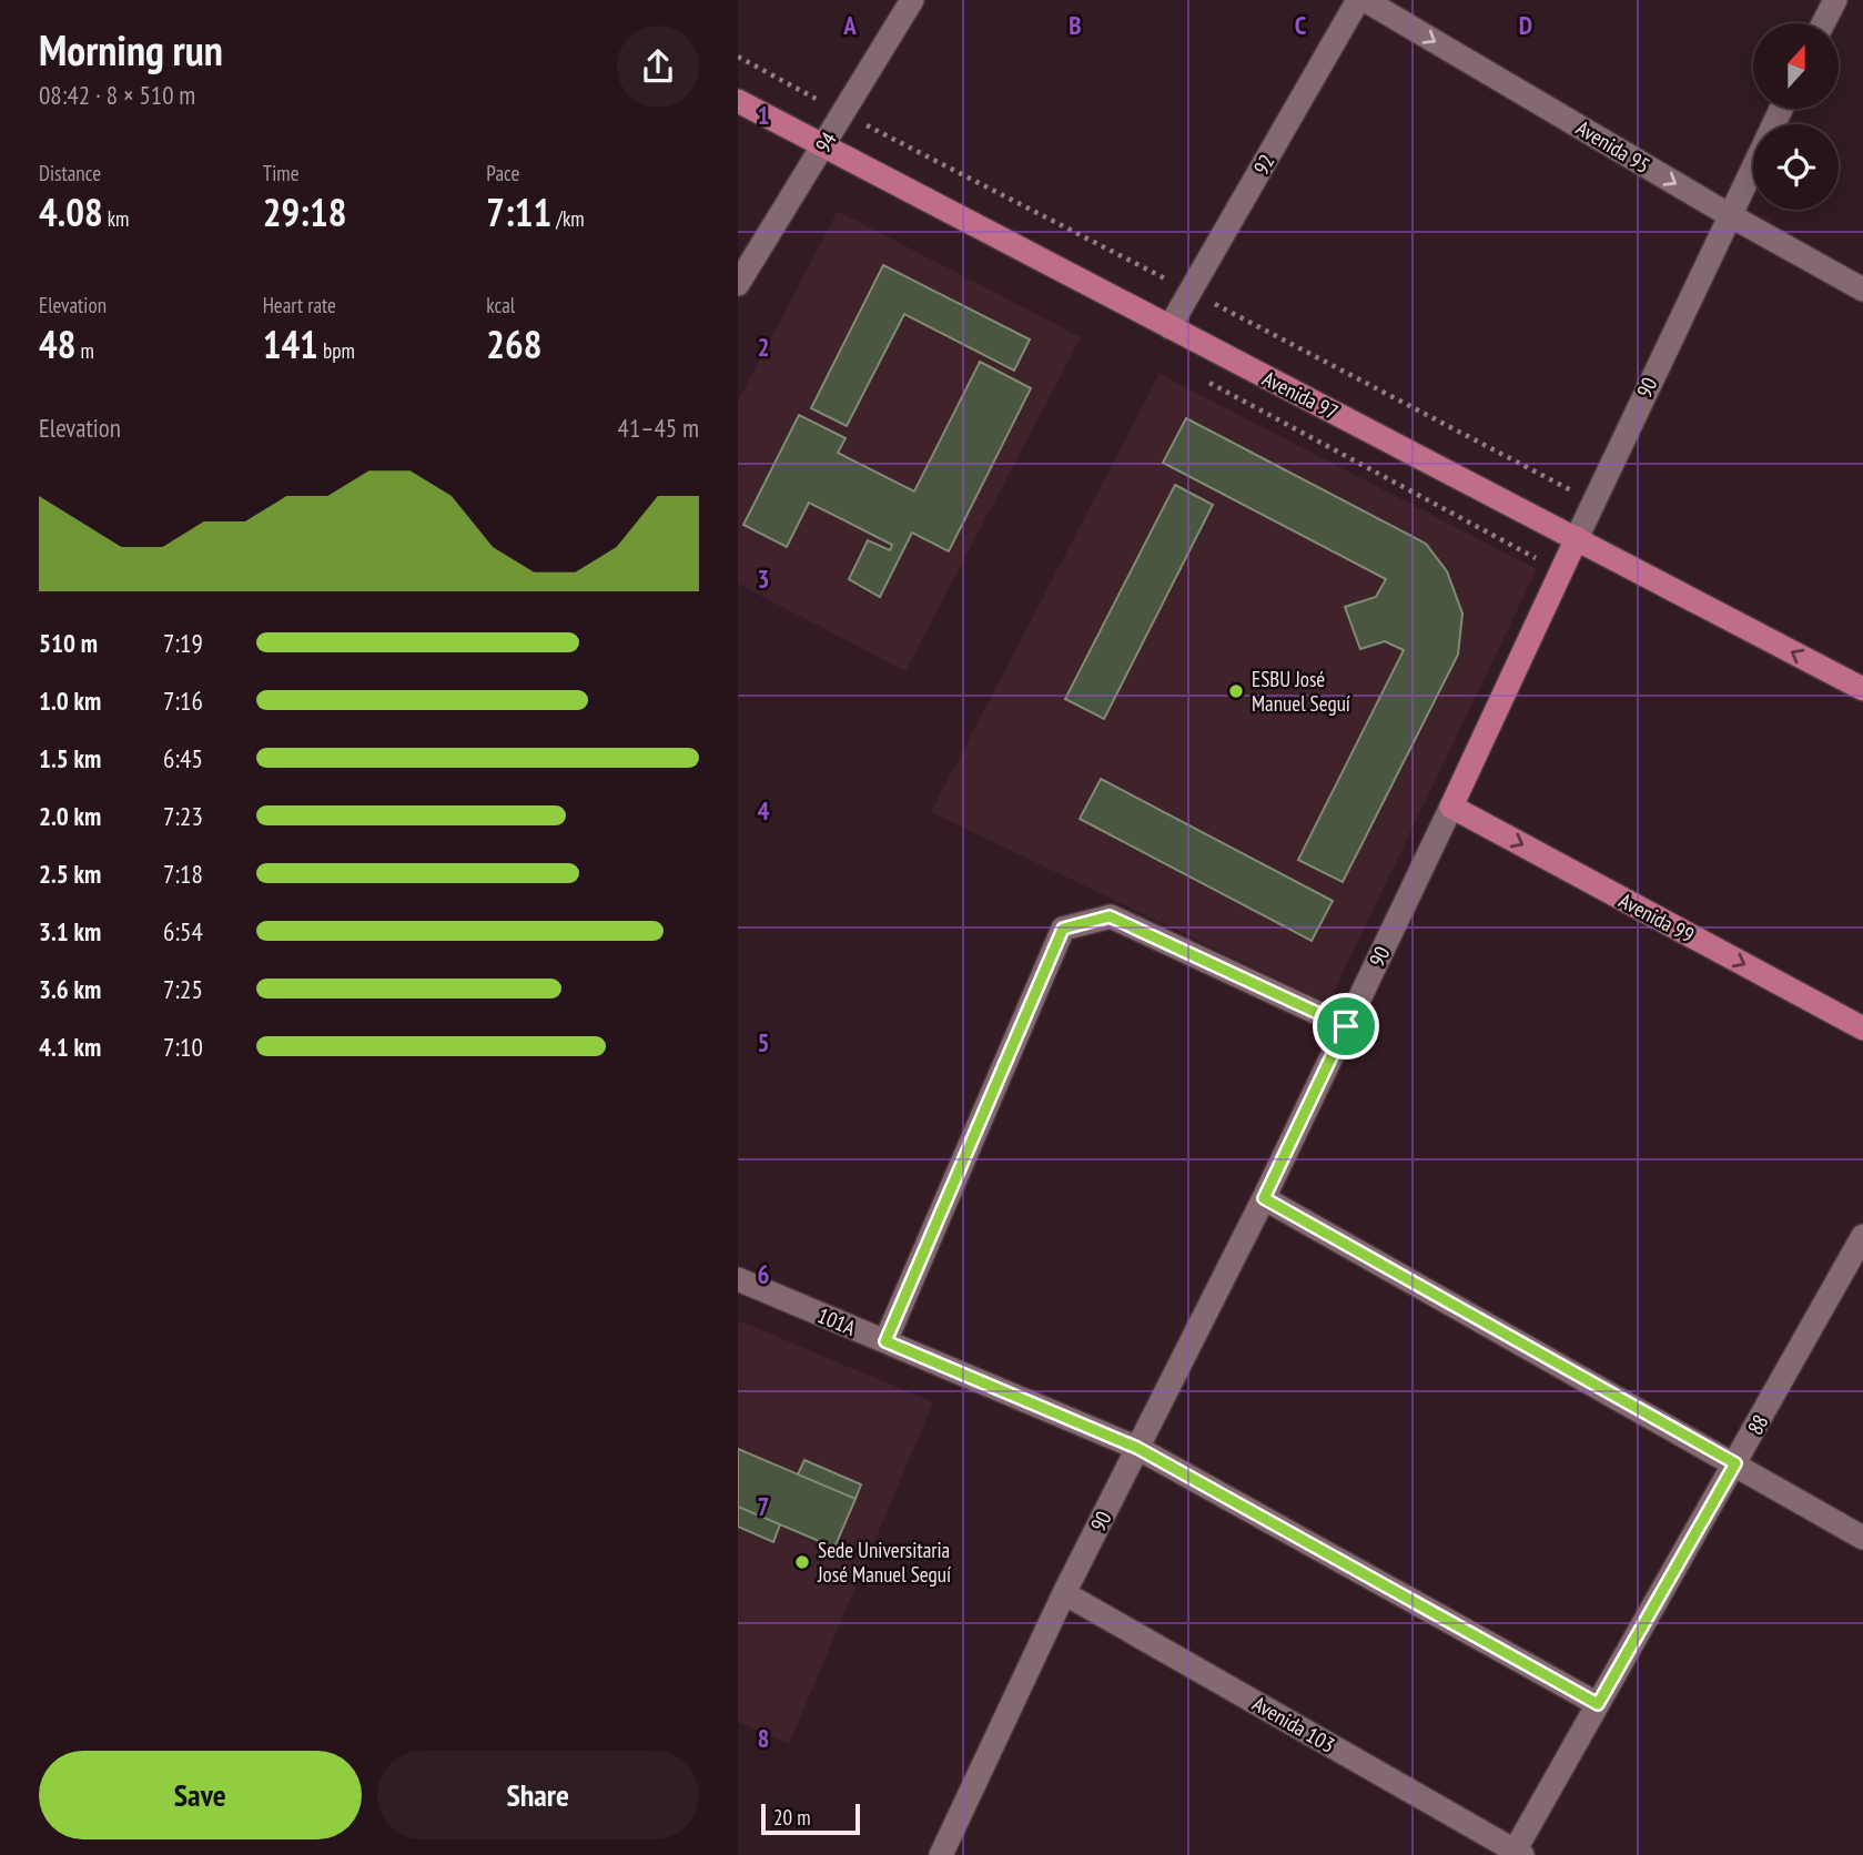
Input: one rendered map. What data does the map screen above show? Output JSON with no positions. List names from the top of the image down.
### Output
{
  "streets": {
    "main road": ["90", "Avenida 97", "Avenida 99"],
    "street": [
      "94",
      "Avenida 95",
      "92",
      "101A",
      "88",
      "Avenida 103"
    ]
  },
  "crossings": [
    ["94", "Avenida 97"],
    ["Avenida 95", "90"],
    ["92", "Avenida 97"],
    ["90", "Avenida 97"],
    ["90", "Avenida 99"],
    ["90", "101A"],
    ["90", "Avenida 103"],
    ["101A", "88"],
    ["88", "Avenida 103"]
  ],
  "one_way": ["Avenida 95", "Avenida 99"],
  "places": ["ESBU José Manuel Seguí", "Sede Universitaria José Manuel Seguí"],
  "scale_bar": "20 m",
  "north": "top",
  "page": {
    "heading": ["Morning run", "08:42 · 8 × 510 m"],
    "stats": [
      ["Distance", "4.08 km"],
      ["Time", "29:18"],
      ["Pace", "7:11 /km"],
      ["Elevation", "48 m"],
      ["Heart rate", "141 bpm"],
      ["kcal", "268"]
    ],
    "chart": ["Elevation", "41–45 m"],
    "list": [
      {
        "name": "510 m",
        "note": "7:19"
      },
      {
        "name": "1.0 km",
        "note": "7:16"
      },
      {
        "name": "1.5 km",
        "note": "6:45"
      },
      {
        "name": "2.0 km",
        "note": "7:23"
      },
      {
        "name": "2.5 km",
        "note": "7:18"
      },
      {
        "name": "3.1 km",
        "note": "6:54"
      },
      {
        "name": "3.6 km",
        "note": "7:25"
      },
      {
        "name": "4.1 km",
        "note": "7:10"
      }
    ],
    "buttons": ["Save", "Share"],
    "scale": "20 m"
  },
  "grid": {
    "columns": [
      "A",
      "B",
      "C",
      "D"
    ],
    "rows": [
      "1",
      "2",
      "3",
      "4",
      "5",
      "6",
      "7",
      "8"
    ]
  }
}
